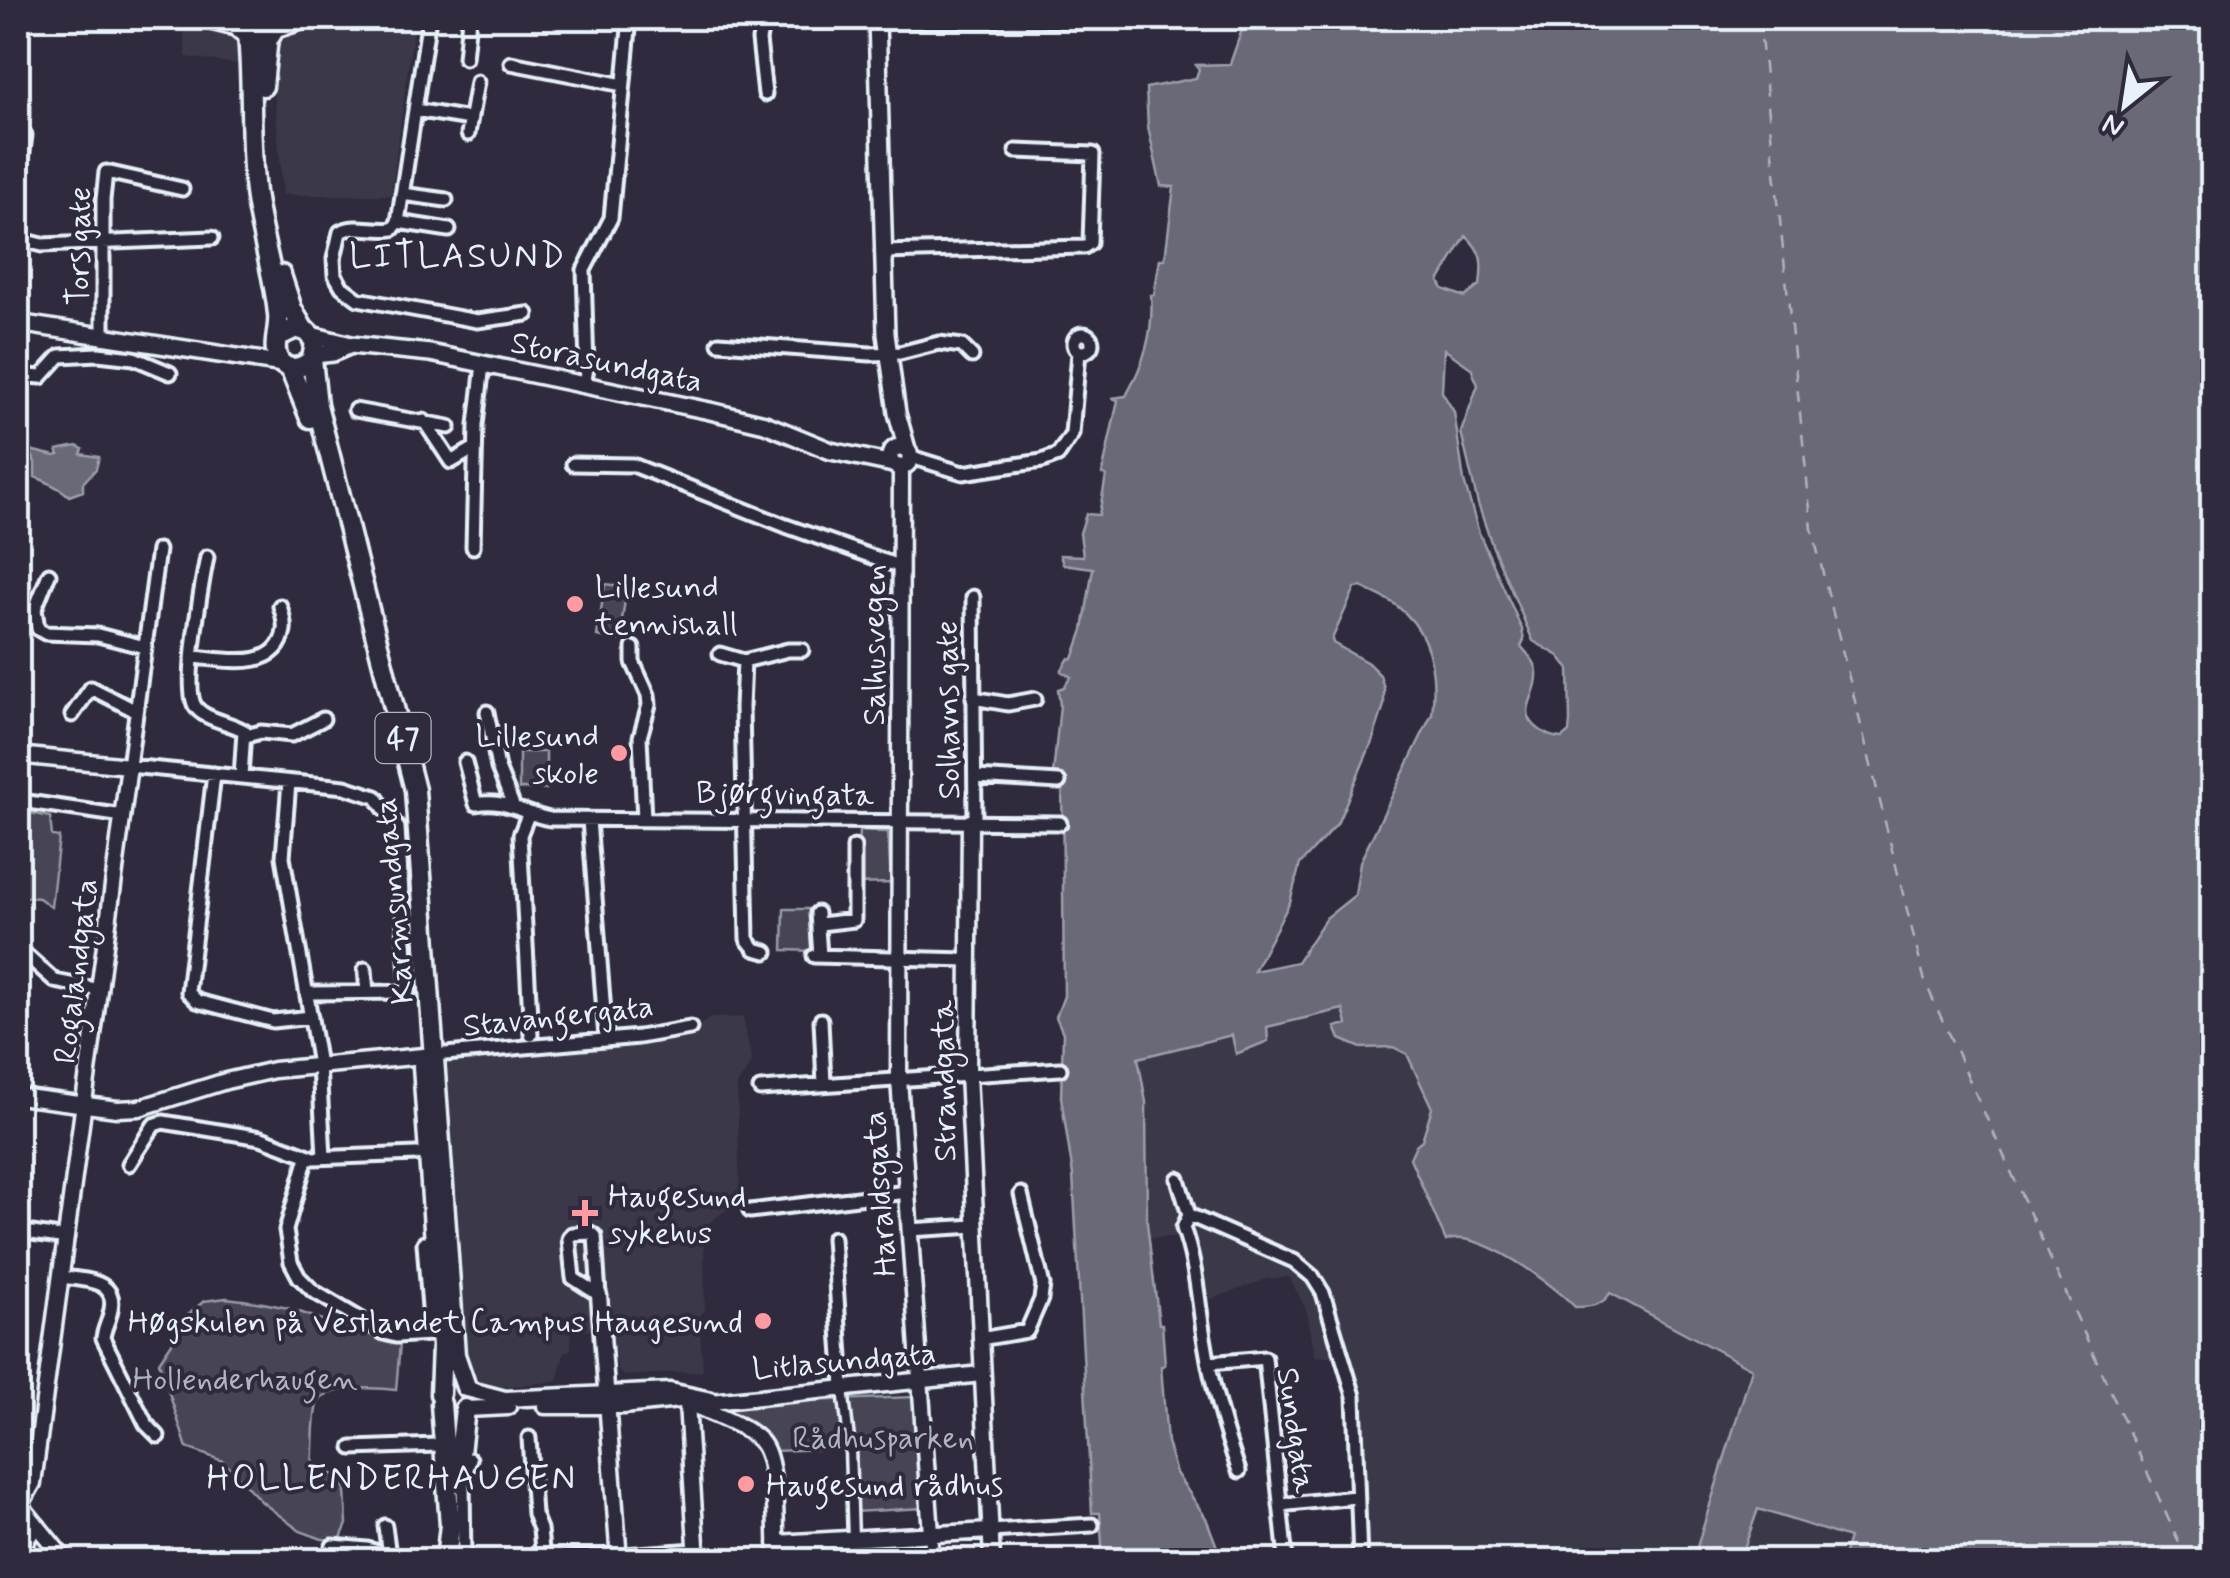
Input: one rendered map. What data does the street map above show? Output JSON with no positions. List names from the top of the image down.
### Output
{
  "streets": {
    "main road": [
      "Storasundgata",
      "Salhusvegen",
      "47",
      "Karmsundgata"
    ],
    "street": [
      "Tors gate",
      "Solhavns gate",
      "Bjørgvingata",
      "Rogalandgata",
      "Stavangergata",
      "Strandgata",
      "Haraldsgata",
      "Litlasundgata",
      "Sundgata"
    ]
  },
  "crossings": [
    ["Storasundgata", "Salhusvegen"],
    ["Storasundgata", "47"],
    ["Storasundgata", "Karmsundgata"],
    ["Salhusvegen", "Bjørgvingata"],
    ["Salhusvegen", "Haraldsgata"],
    ["Solhavns gate", "Bjørgvingata"],
    ["Solhavns gate", "Strandgata"],
    ["47", "Karmsundgata"],
    ["47", "Litlasundgata"],
    ["Bjørgvingata", "Strandgata"],
    ["Bjørgvingata", "Haraldsgata"],
    ["Karmsundgata", "Stavangergata"],
    ["Karmsundgata", "Litlasundgata"],
    ["Rogalandgata", "Stavangergata"],
    ["Strandgata", "Litlasundgata"],
    ["Haraldsgata", "Litlasundgata"]
  ],
  "districts": ["LITLASUND", "HOLLENDERHAUGEN"],
  "parks": ["Hollenderhaugen", "Rådhusparken"],
  "places": {
    "other": [
      "Lillesund tennishall",
      "Lillesund skole",
      "Høgskulen på Vestlandet Campus Haugesund",
      "Haugesund rådhus"
    ],
    "health": ["Haugesund sykehus"]
  },
  "north": "bottom left"
}
